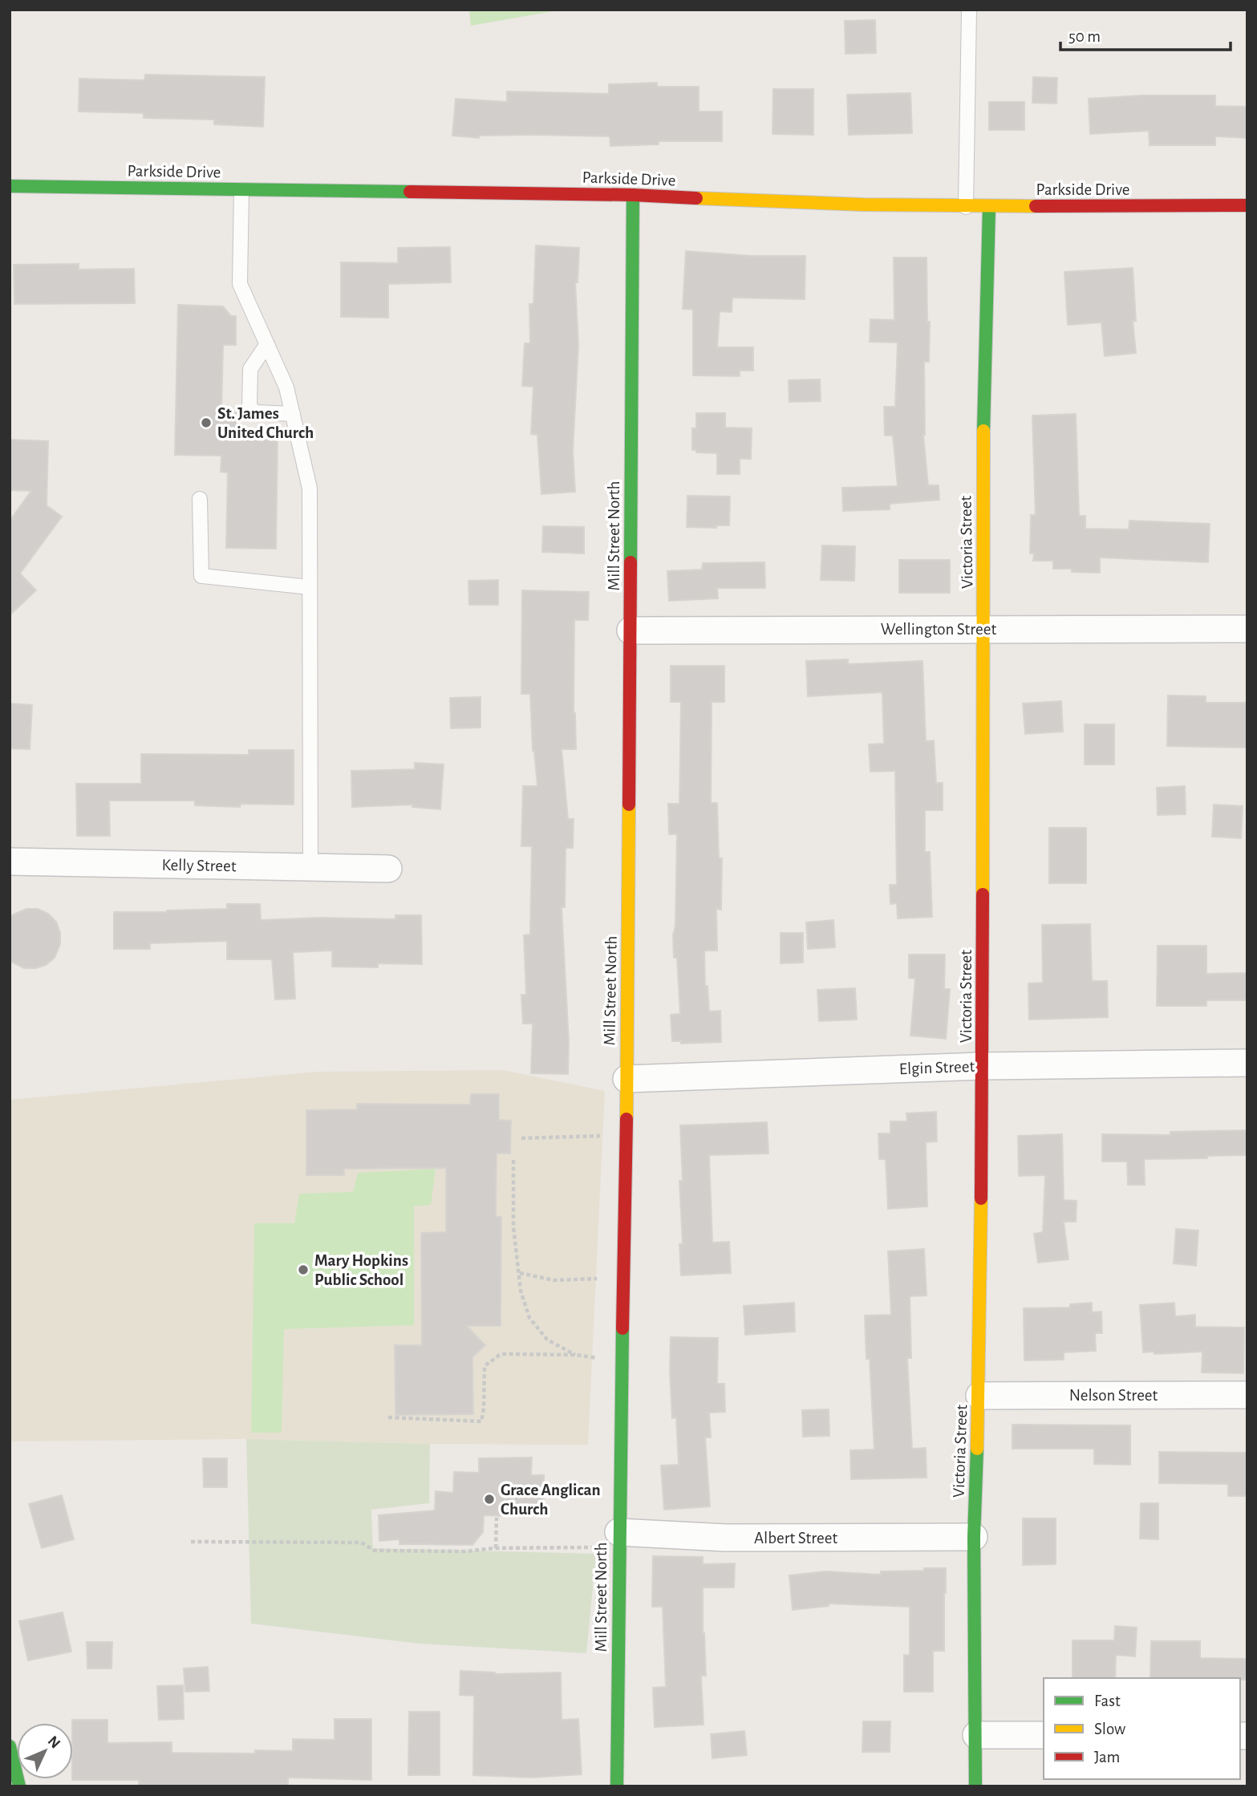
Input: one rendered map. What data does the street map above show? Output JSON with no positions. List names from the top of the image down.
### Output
{
  "streets": {
    "main road": ["Parkside Drive", "Mill Street North", "Victoria Street"],
    "street": [
      "Wellington Street",
      "Kelly Street",
      "Elgin Street",
      "Nelson Street",
      "Albert Street"
    ]
  },
  "crossings": [
    ["Parkside Drive", "Mill Street North"],
    ["Parkside Drive", "Victoria Street"],
    ["Mill Street North", "Wellington Street"],
    ["Mill Street North", "Elgin Street"],
    ["Mill Street North", "Albert Street"],
    ["Victoria Street", "Wellington Street"],
    ["Victoria Street", "Elgin Street"],
    ["Victoria Street", "Nelson Street"],
    ["Victoria Street", "Albert Street"]
  ],
  "places": ["St. James United Church", "Mary Hopkins Public School", "Grace Anglican Church"],
  "legend": ["Fast", "Slow", "Jam"],
  "scale_bar": "50 m",
  "north": "top right"
}
